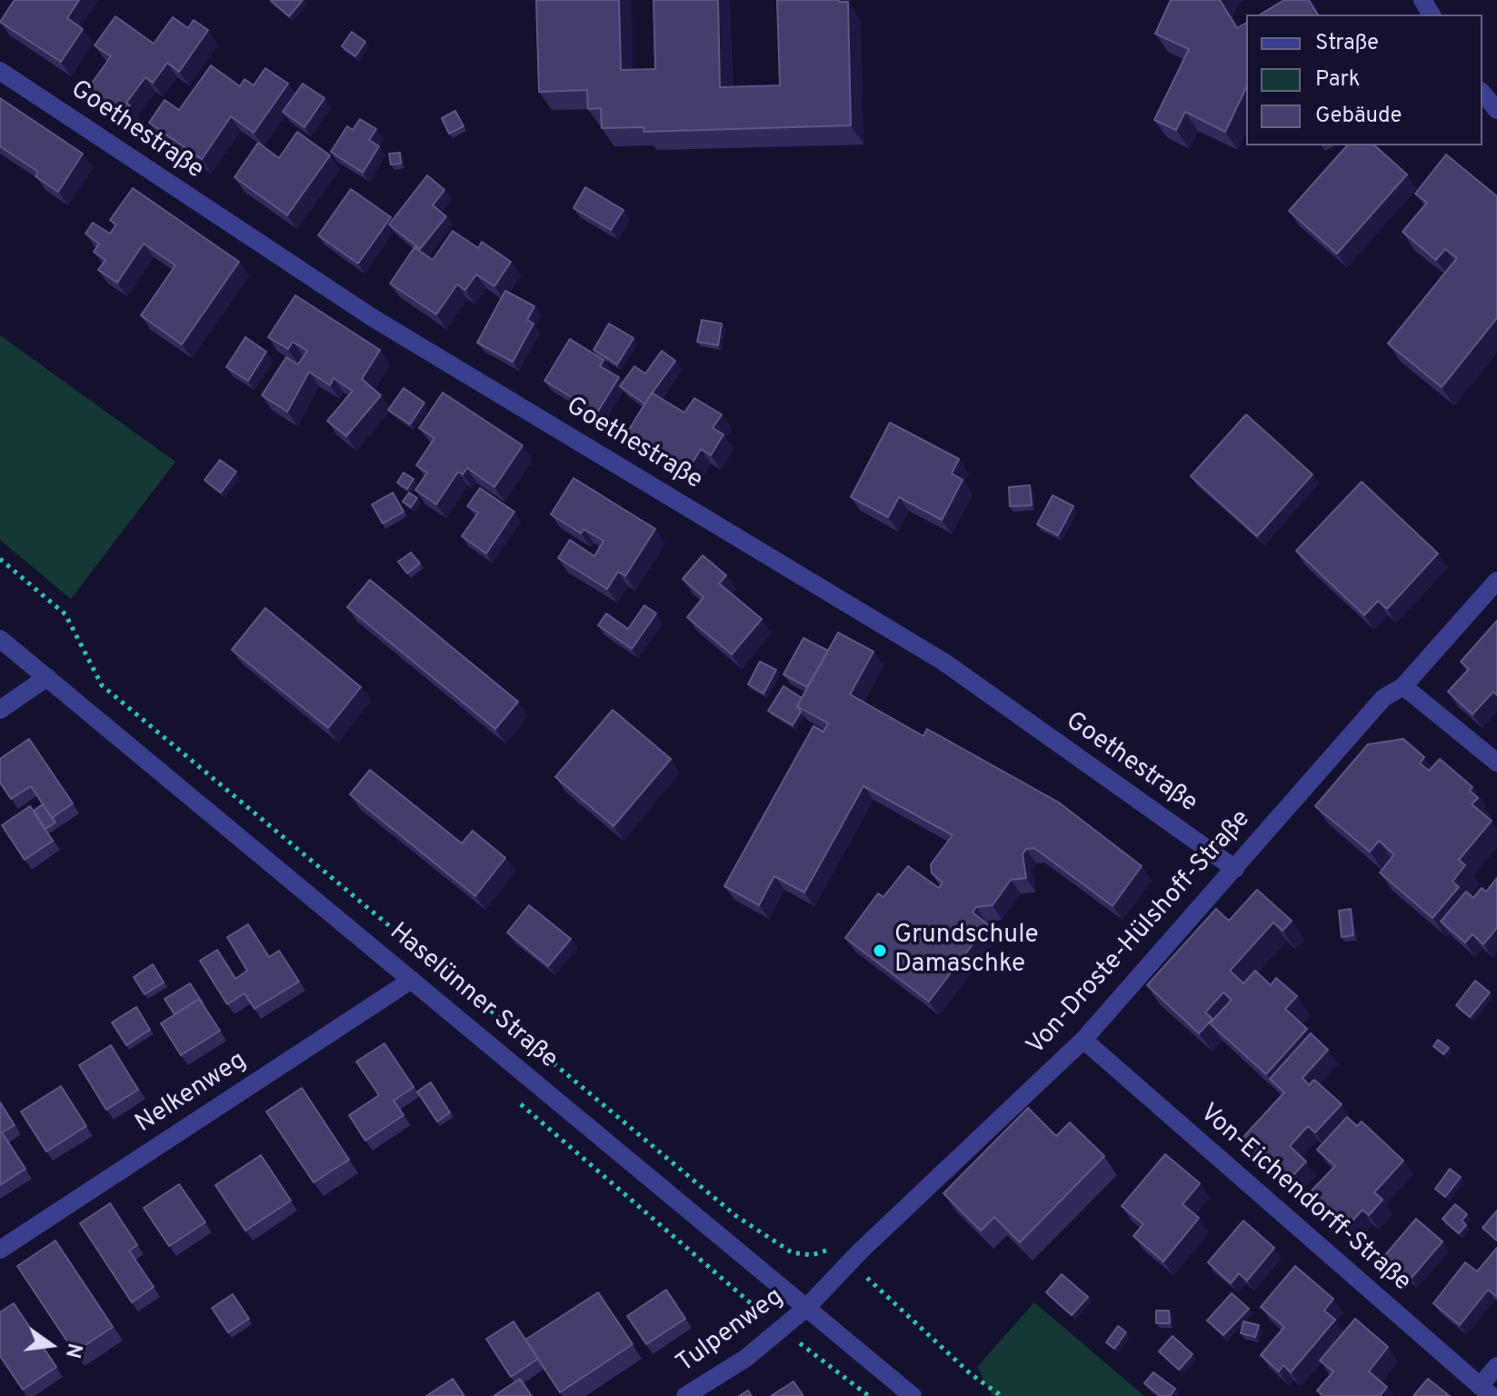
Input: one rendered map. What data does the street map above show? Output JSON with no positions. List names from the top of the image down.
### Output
{
  "streets": {
    "street": [
      "Goethestraße",
      "Von-Droste-Hülshoff-Straße",
      "Haselünner Straße",
      "Nelkenweg",
      "Von-Eichendorff-Straße",
      "Tulpenweg"
    ]
  },
  "crossings": [
    ["Goethestraße", "Von-Droste-Hülshoff-Straße"],
    ["Von-Droste-Hülshoff-Straße", "Haselünner Straße"],
    ["Von-Droste-Hülshoff-Straße", "Von-Eichendorff-Straße"],
    ["Von-Droste-Hülshoff-Straße", "Tulpenweg"],
    ["Haselünner Straße", "Nelkenweg"],
    ["Haselünner Straße", "Tulpenweg"]
  ],
  "places": ["Grundschule Damaschke"],
  "legend": ["Straße", "Park", "Gebäude"],
  "north": "right"
}
